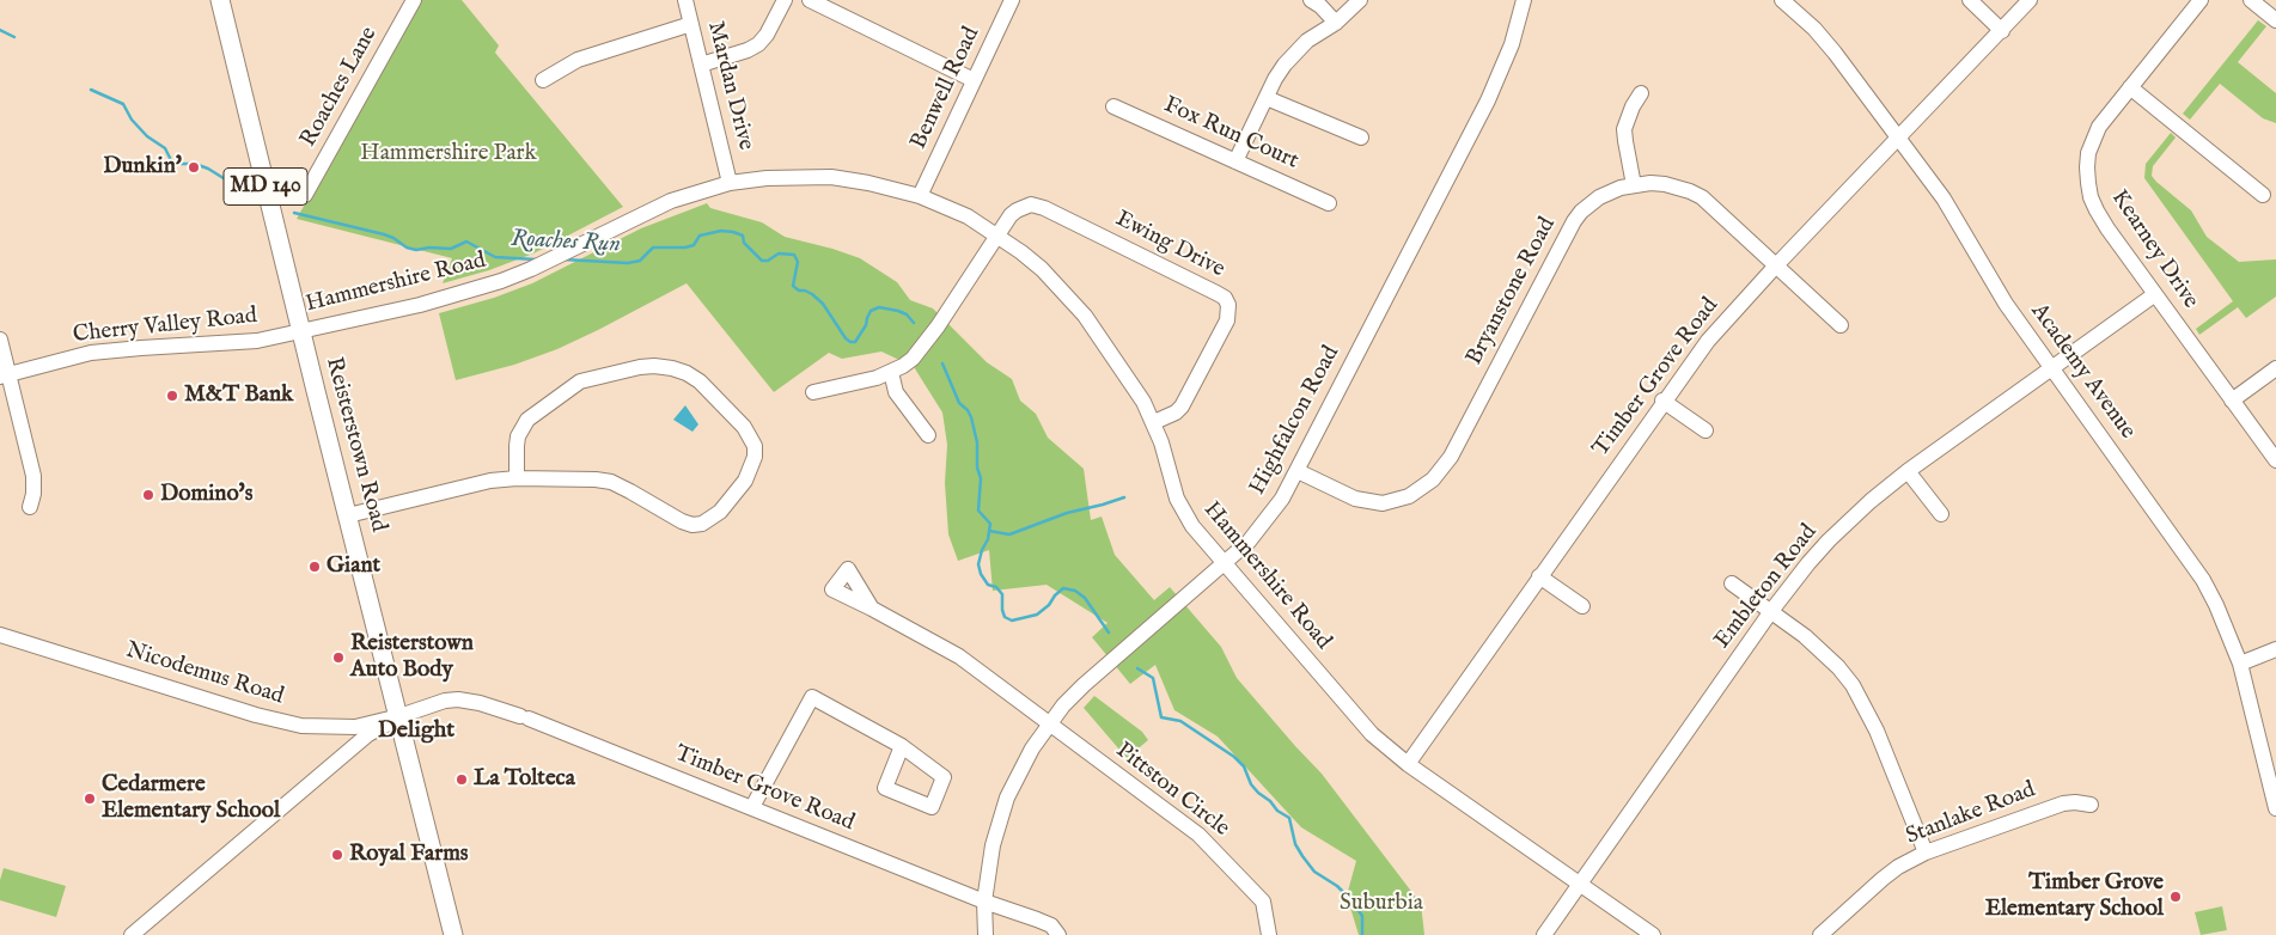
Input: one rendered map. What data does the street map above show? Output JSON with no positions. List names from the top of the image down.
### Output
{
  "streets": {
    "main road": ["MD 140", "Reisterstown Road"],
    "street": [
      "Mardan Drive",
      "Roaches Lane",
      "Benwell Road",
      "Fox Run Court",
      "Ewing Drive",
      "Kearney Drive",
      "Hammershire Road",
      "Bryanstone Road",
      "Cherry Valley Road",
      "Academy Avenue",
      "Timber Grove Road",
      "Highfalcon Road",
      "Embleton Road",
      "Nicodemus Road",
      "Pittston Circle",
      "Stanlake Road"
    ]
  },
  "crossings": [
    ["Mardan Drive", "Hammershire Road"],
    ["Benwell Road", "Hammershire Road"],
    ["Ewing Drive", "Hammershire Road"],
    ["Kearney Drive", "Embleton Road"],
    ["Hammershire Road", "Cherry Valley Road"],
    ["Hammershire Road", "Timber Grove Road"],
    ["Hammershire Road", "Highfalcon Road"],
    ["Hammershire Road", "Reisterstown Road"],
    ["Hammershire Road", "Embleton Road"],
    ["Bryanstone Road", "Timber Grove Road"],
    ["Bryanstone Road", "Highfalcon Road"],
    ["Cherry Valley Road", "Reisterstown Road"],
    ["Academy Avenue", "Timber Grove Road"],
    ["Academy Avenue", "Embleton Road"],
    ["Timber Grove Road", "Highfalcon Road"],
    ["Timber Grove Road", "Reisterstown Road"],
    ["Timber Grove Road", "Nicodemus Road"],
    ["Highfalcon Road", "Pittston Circle"],
    ["Reisterstown Road", "Nicodemus Road"]
  ],
  "districts": ["Delight"],
  "water": ["Roaches Run"],
  "parks": ["Hammershire Park", "Suburbia"],
  "places": [
    "Dunkin'",
    "M&T Bank",
    "Domino's",
    "Giant",
    "Reisterstown Auto Body",
    "La Tolteca",
    "Cedarmere Elementary School",
    "Royal Farms",
    "Timber Grove Elementary School"
  ]
}
